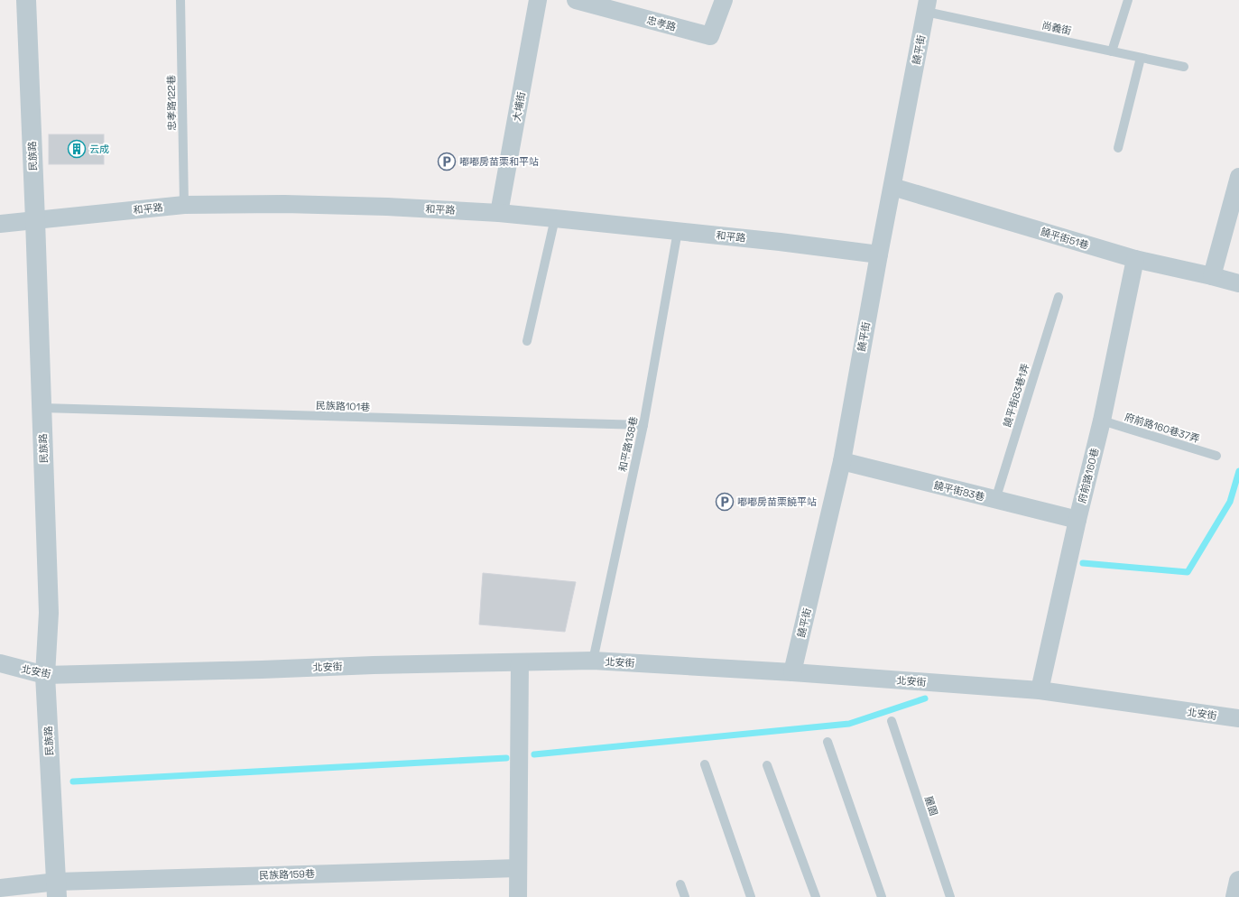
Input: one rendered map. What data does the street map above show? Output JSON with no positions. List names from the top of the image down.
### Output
{
  "streets": {
    "street": [
      "忠孝路",
      "饒平街",
      "大埔街",
      "民族路",
      "和平路",
      "饒平街51巷",
      "府前路160巷",
      "饒平街83巷",
      "北安街",
      "民族路159巷"
    ],
    "lane": [
      "尚義街",
      "忠孝路122巷",
      "饒平街83巷1弄",
      "民族路101巷",
      "府前路160巷37弄",
      "和平路138巷",
      "麗園"
    ]
  },
  "crossings": [
    ["尚義街", "饒平街"],
    ["饒平街", "和平路"],
    ["饒平街", "饒平街51巷"],
    ["饒平街", "饒平街83巷"],
    ["饒平街", "北安街"],
    ["忠孝路122巷", "和平路"],
    ["大埔街", "和平路"],
    ["民族路", "和平路"],
    ["民族路", "民族路101巷"],
    ["民族路", "北安街"],
    ["民族路", "民族路159巷"],
    ["和平路", "和平路138巷"],
    ["饒平街51巷", "府前路160巷"],
    ["饒平街83巷1弄", "饒平街83巷"],
    ["民族路101巷", "和平路138巷"],
    ["府前路160巷37弄", "府前路160巷"],
    ["和平路138巷", "北安街"],
    ["府前路160巷", "饒平街83巷"],
    ["府前路160巷", "北安街"]
  ],
  "places": {
    "building": ["云成"],
    "parking": ["嘟嘟房苗栗和平站", "嘟嘟房苗栗饒平站"]
  }
}
